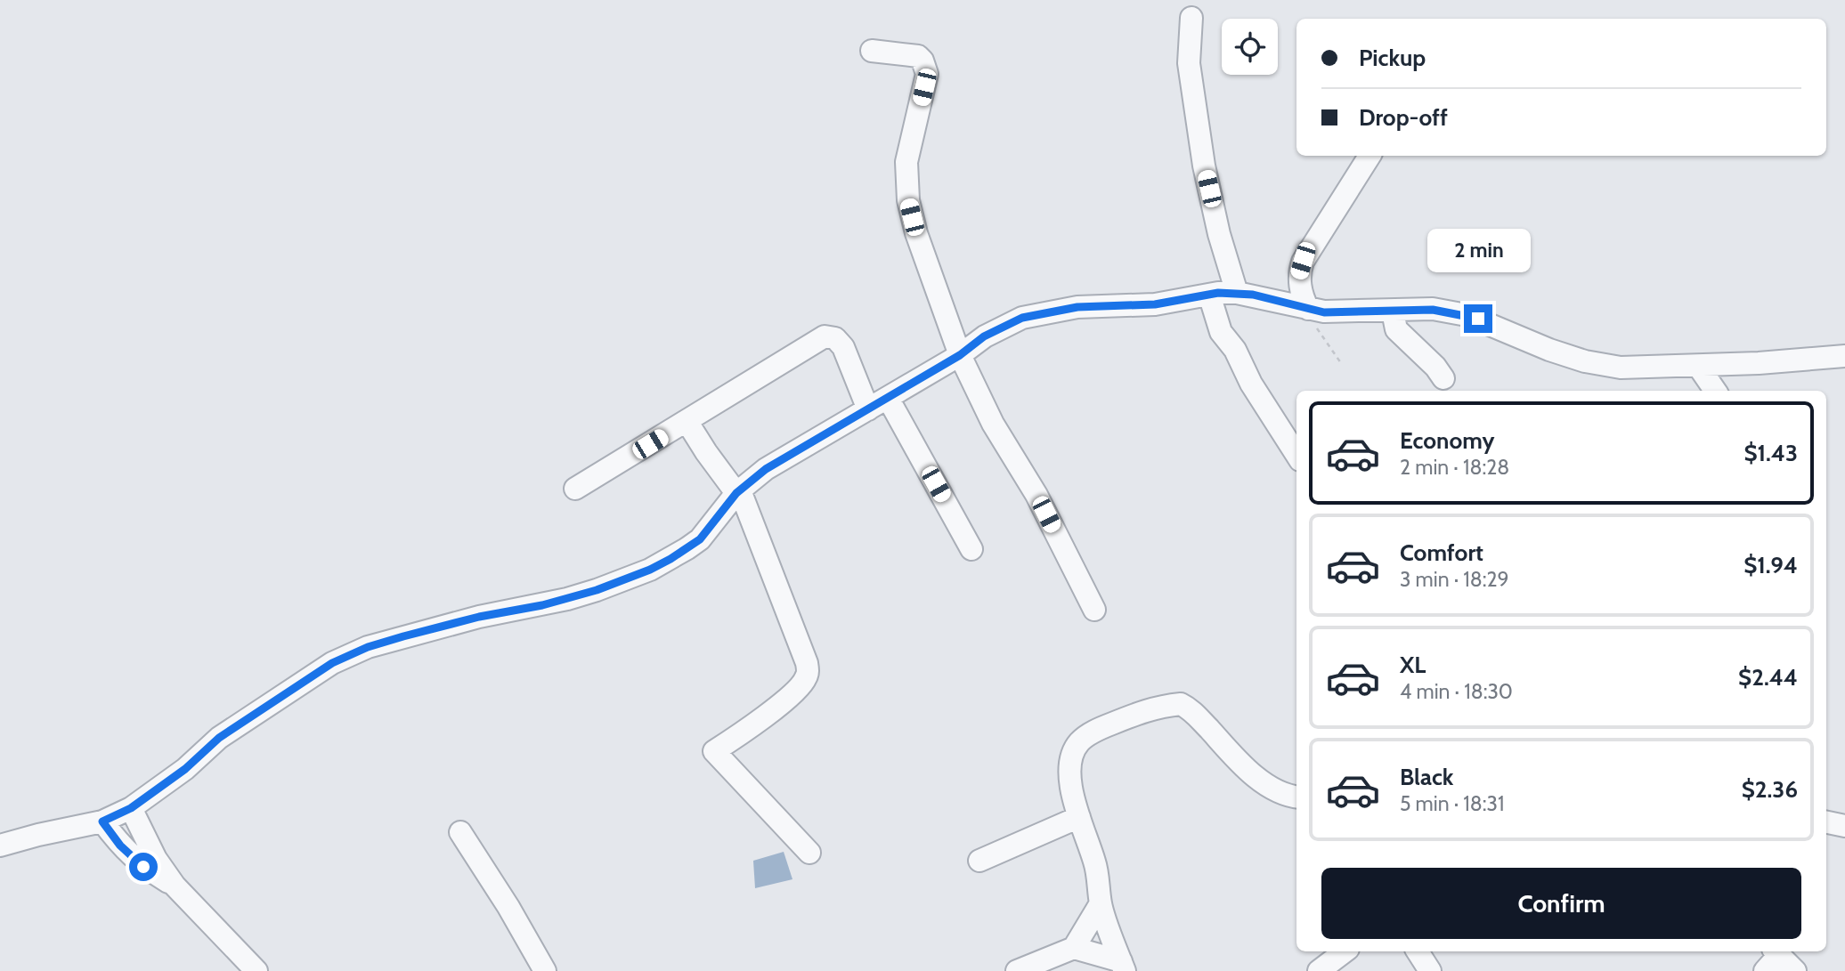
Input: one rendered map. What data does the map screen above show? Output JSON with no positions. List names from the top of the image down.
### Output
{
  "page": {
    "banner": ["Pickup", "Drop-off"],
    "bubble": "2 min",
    "list": [
      {
        "name": "Economy",
        "note": "2 min · 18:28",
        "value": "$1.43"
      },
      {
        "name": "Comfort",
        "note": "3 min · 18:29",
        "value": "$1.94"
      },
      {
        "name": "XL",
        "note": "4 min · 18:30",
        "value": "$2.44"
      },
      {
        "name": "Black",
        "note": "5 min · 18:31",
        "value": "$2.36"
      }
    ],
    "buttons": "Confirm"
  }
}
